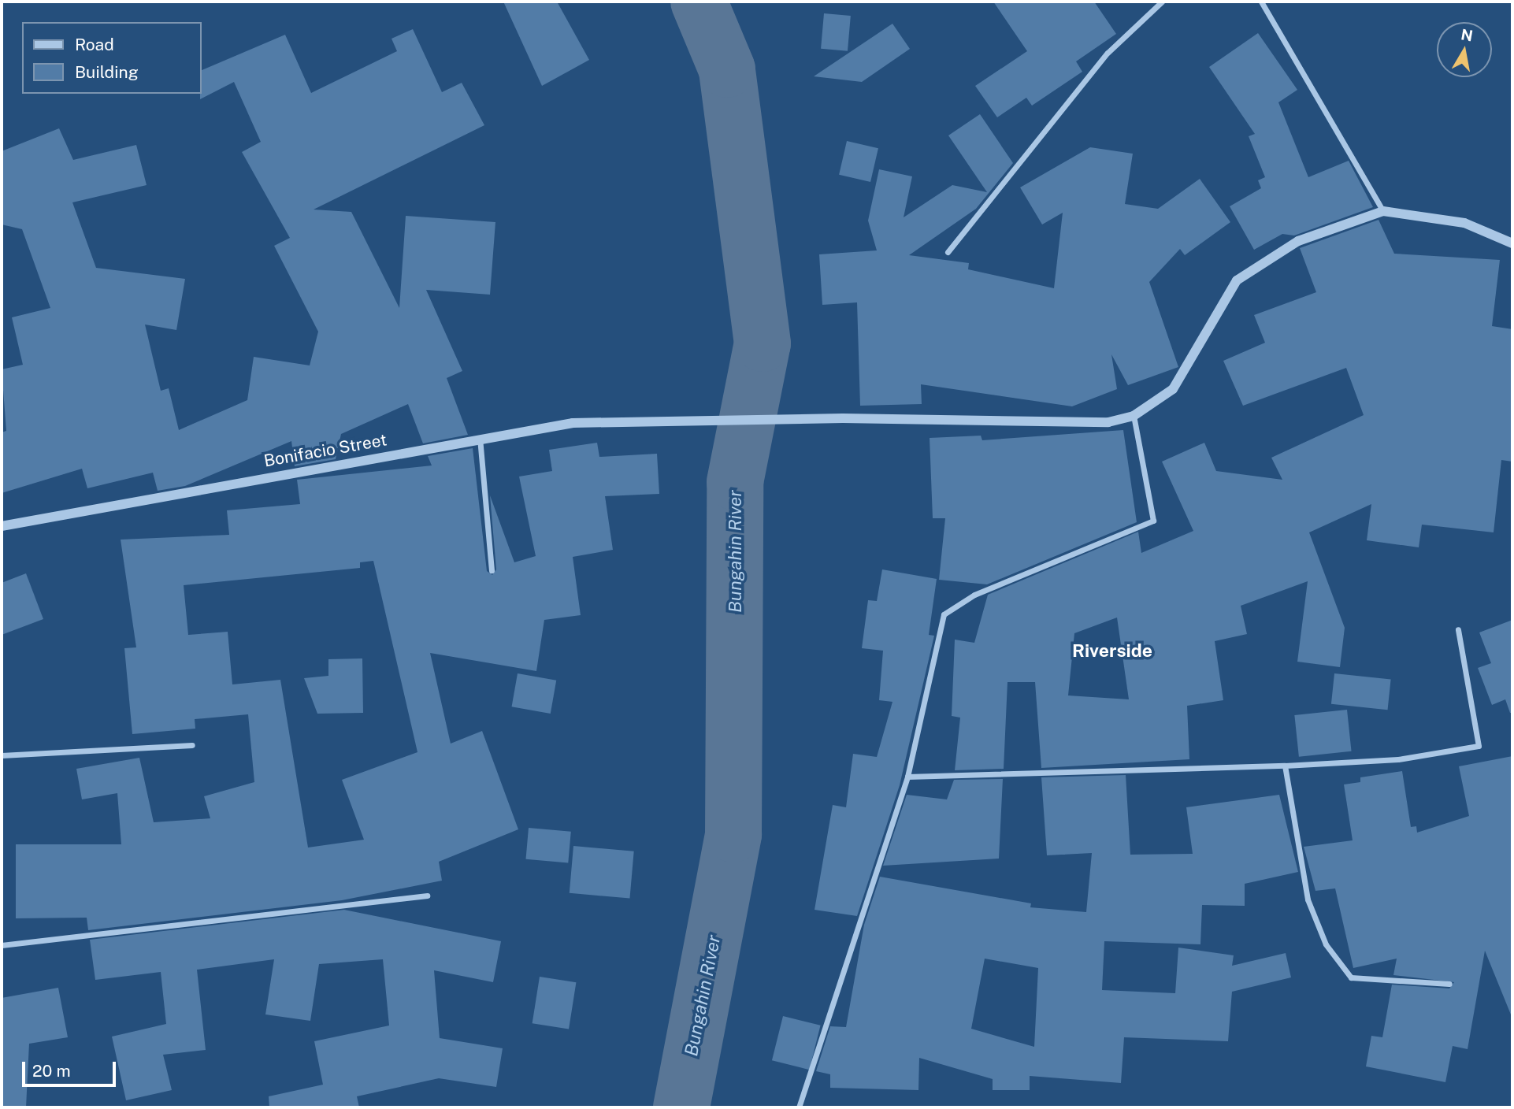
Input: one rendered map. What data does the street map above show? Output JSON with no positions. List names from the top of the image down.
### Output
{
  "streets": {
    "street": ["Bonifacio Street"]
  },
  "districts": ["Riverside"],
  "water": ["Bungahin River"],
  "legend": ["Road", "Building"],
  "scale_bar": "20 m",
  "north": "top"
}
